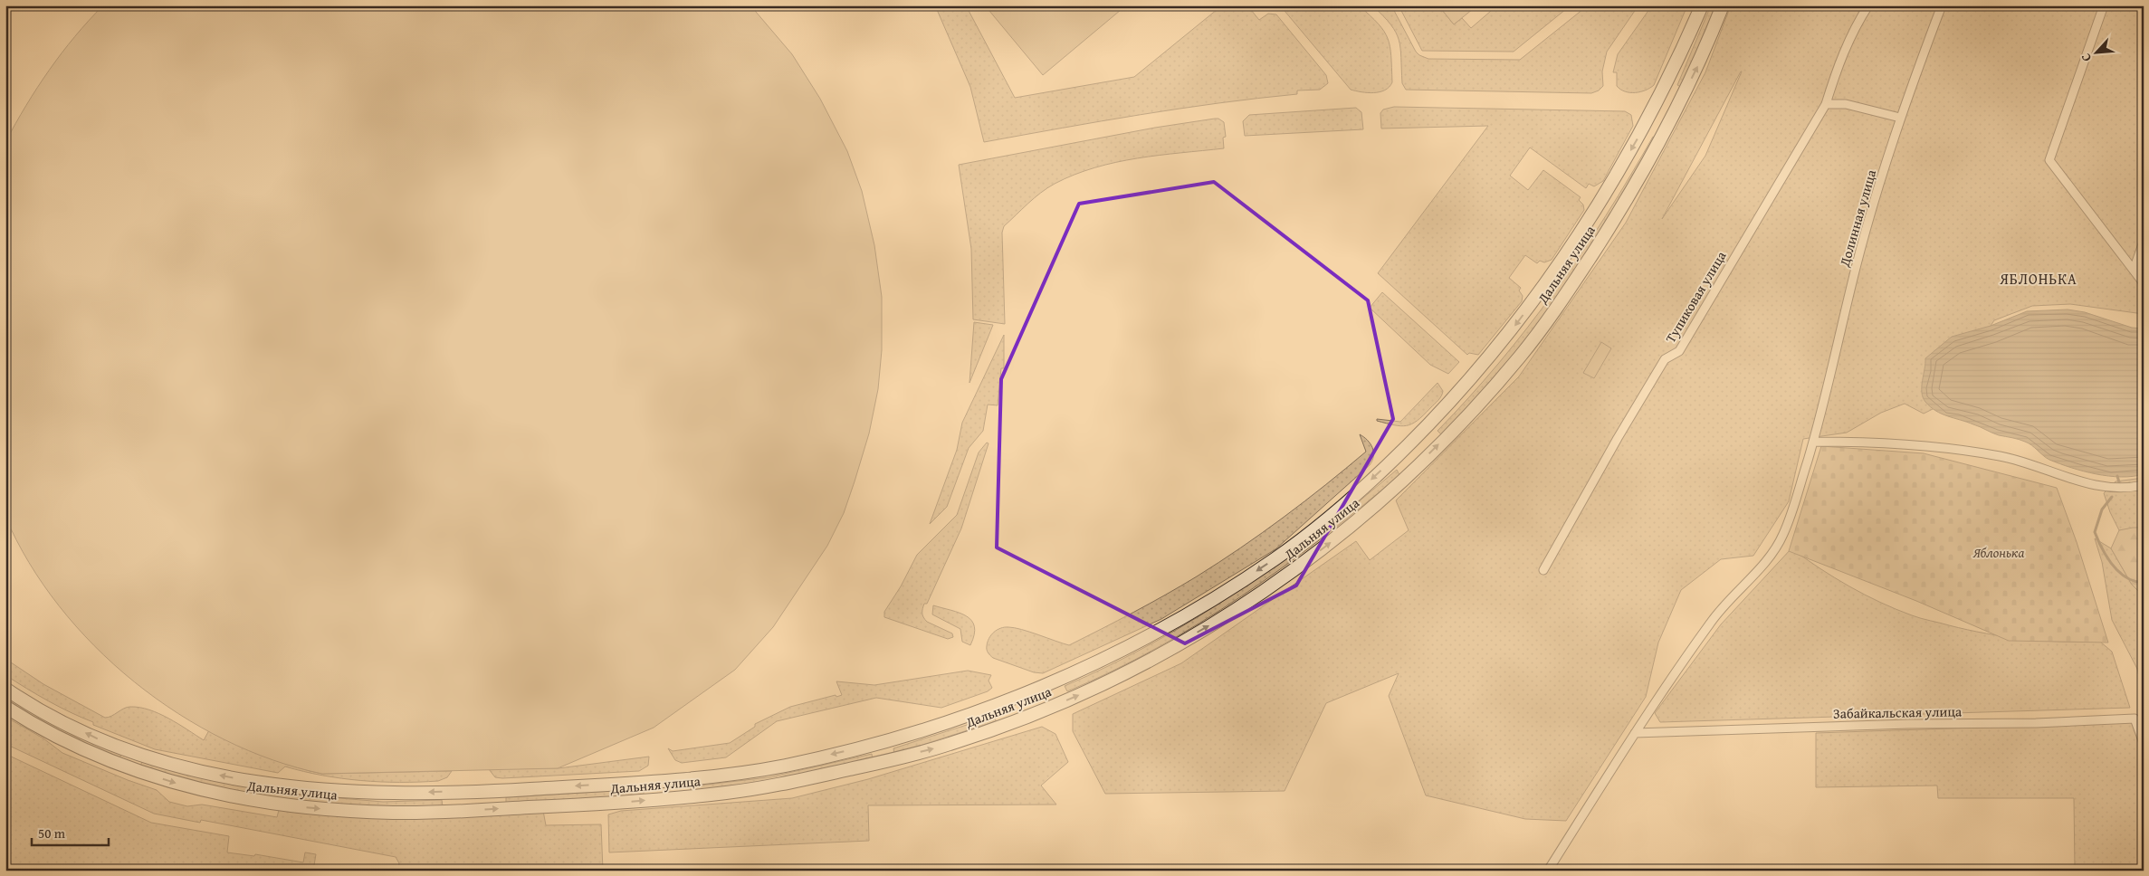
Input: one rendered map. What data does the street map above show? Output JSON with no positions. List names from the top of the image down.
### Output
{
  "streets": {
    "main road": ["Дальняя улица"],
    "street": ["Долинная улица", "Тупиковая улица", "Забайкальская улица"]
  },
  "crossings": [
    ["Долинная улица", "Забайкальская улица"]
  ],
  "districts": ["ЯБЛОНЬКА"],
  "parks": ["Яблонька"],
  "scale_bar": "50 m",
  "north": "bottom left"
}
